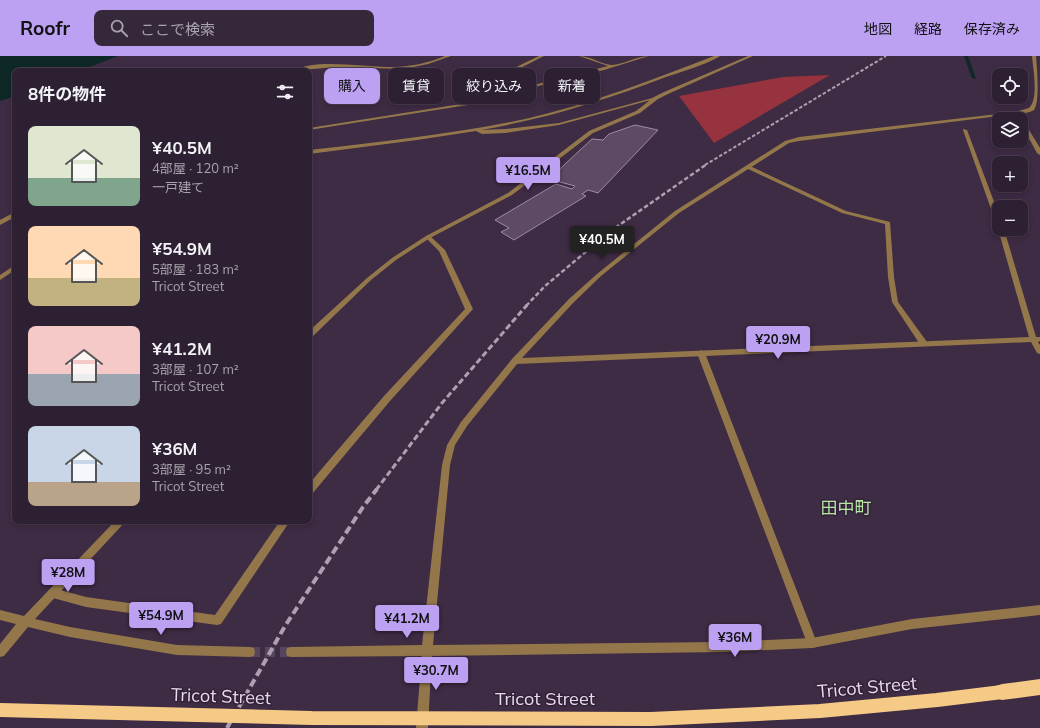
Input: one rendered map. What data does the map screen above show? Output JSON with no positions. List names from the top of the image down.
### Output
{
  "streets": {
    "highway": ["Tricot Street"]
  },
  "districts": ["田中町"],
  "page": {
    "header": "Roofr",
    "search": "ここで検索",
    "nav": ["地図", "経路", "保存済み"],
    "map_buttons": ["+", "−"],
    "chip": [
      "購入",
      "賃貸",
      "絞り込み",
      "新着"
    ],
    "heading": "8件の物件",
    "list": [
      {
        "name": "¥40.5M",
        "note": "4部屋 · 120 m² · 一戸建て"
      },
      {
        "name": "¥54.9M",
        "note": "5部屋 · 183 m² · Tricot Street"
      },
      {
        "name": "¥41.2M",
        "note": "3部屋 · 107 m² · Tricot Street"
      },
      {
        "name": "¥36M",
        "note": "3部屋 · 95 m² · Tricot Street"
      }
    ],
    "price": [
      "¥16.5M",
      "¥40.5M",
      "¥20.9M",
      "¥28M",
      "¥54.9M",
      "¥41.2M",
      "¥36M",
      "¥30.7M"
    ]
  }
}
